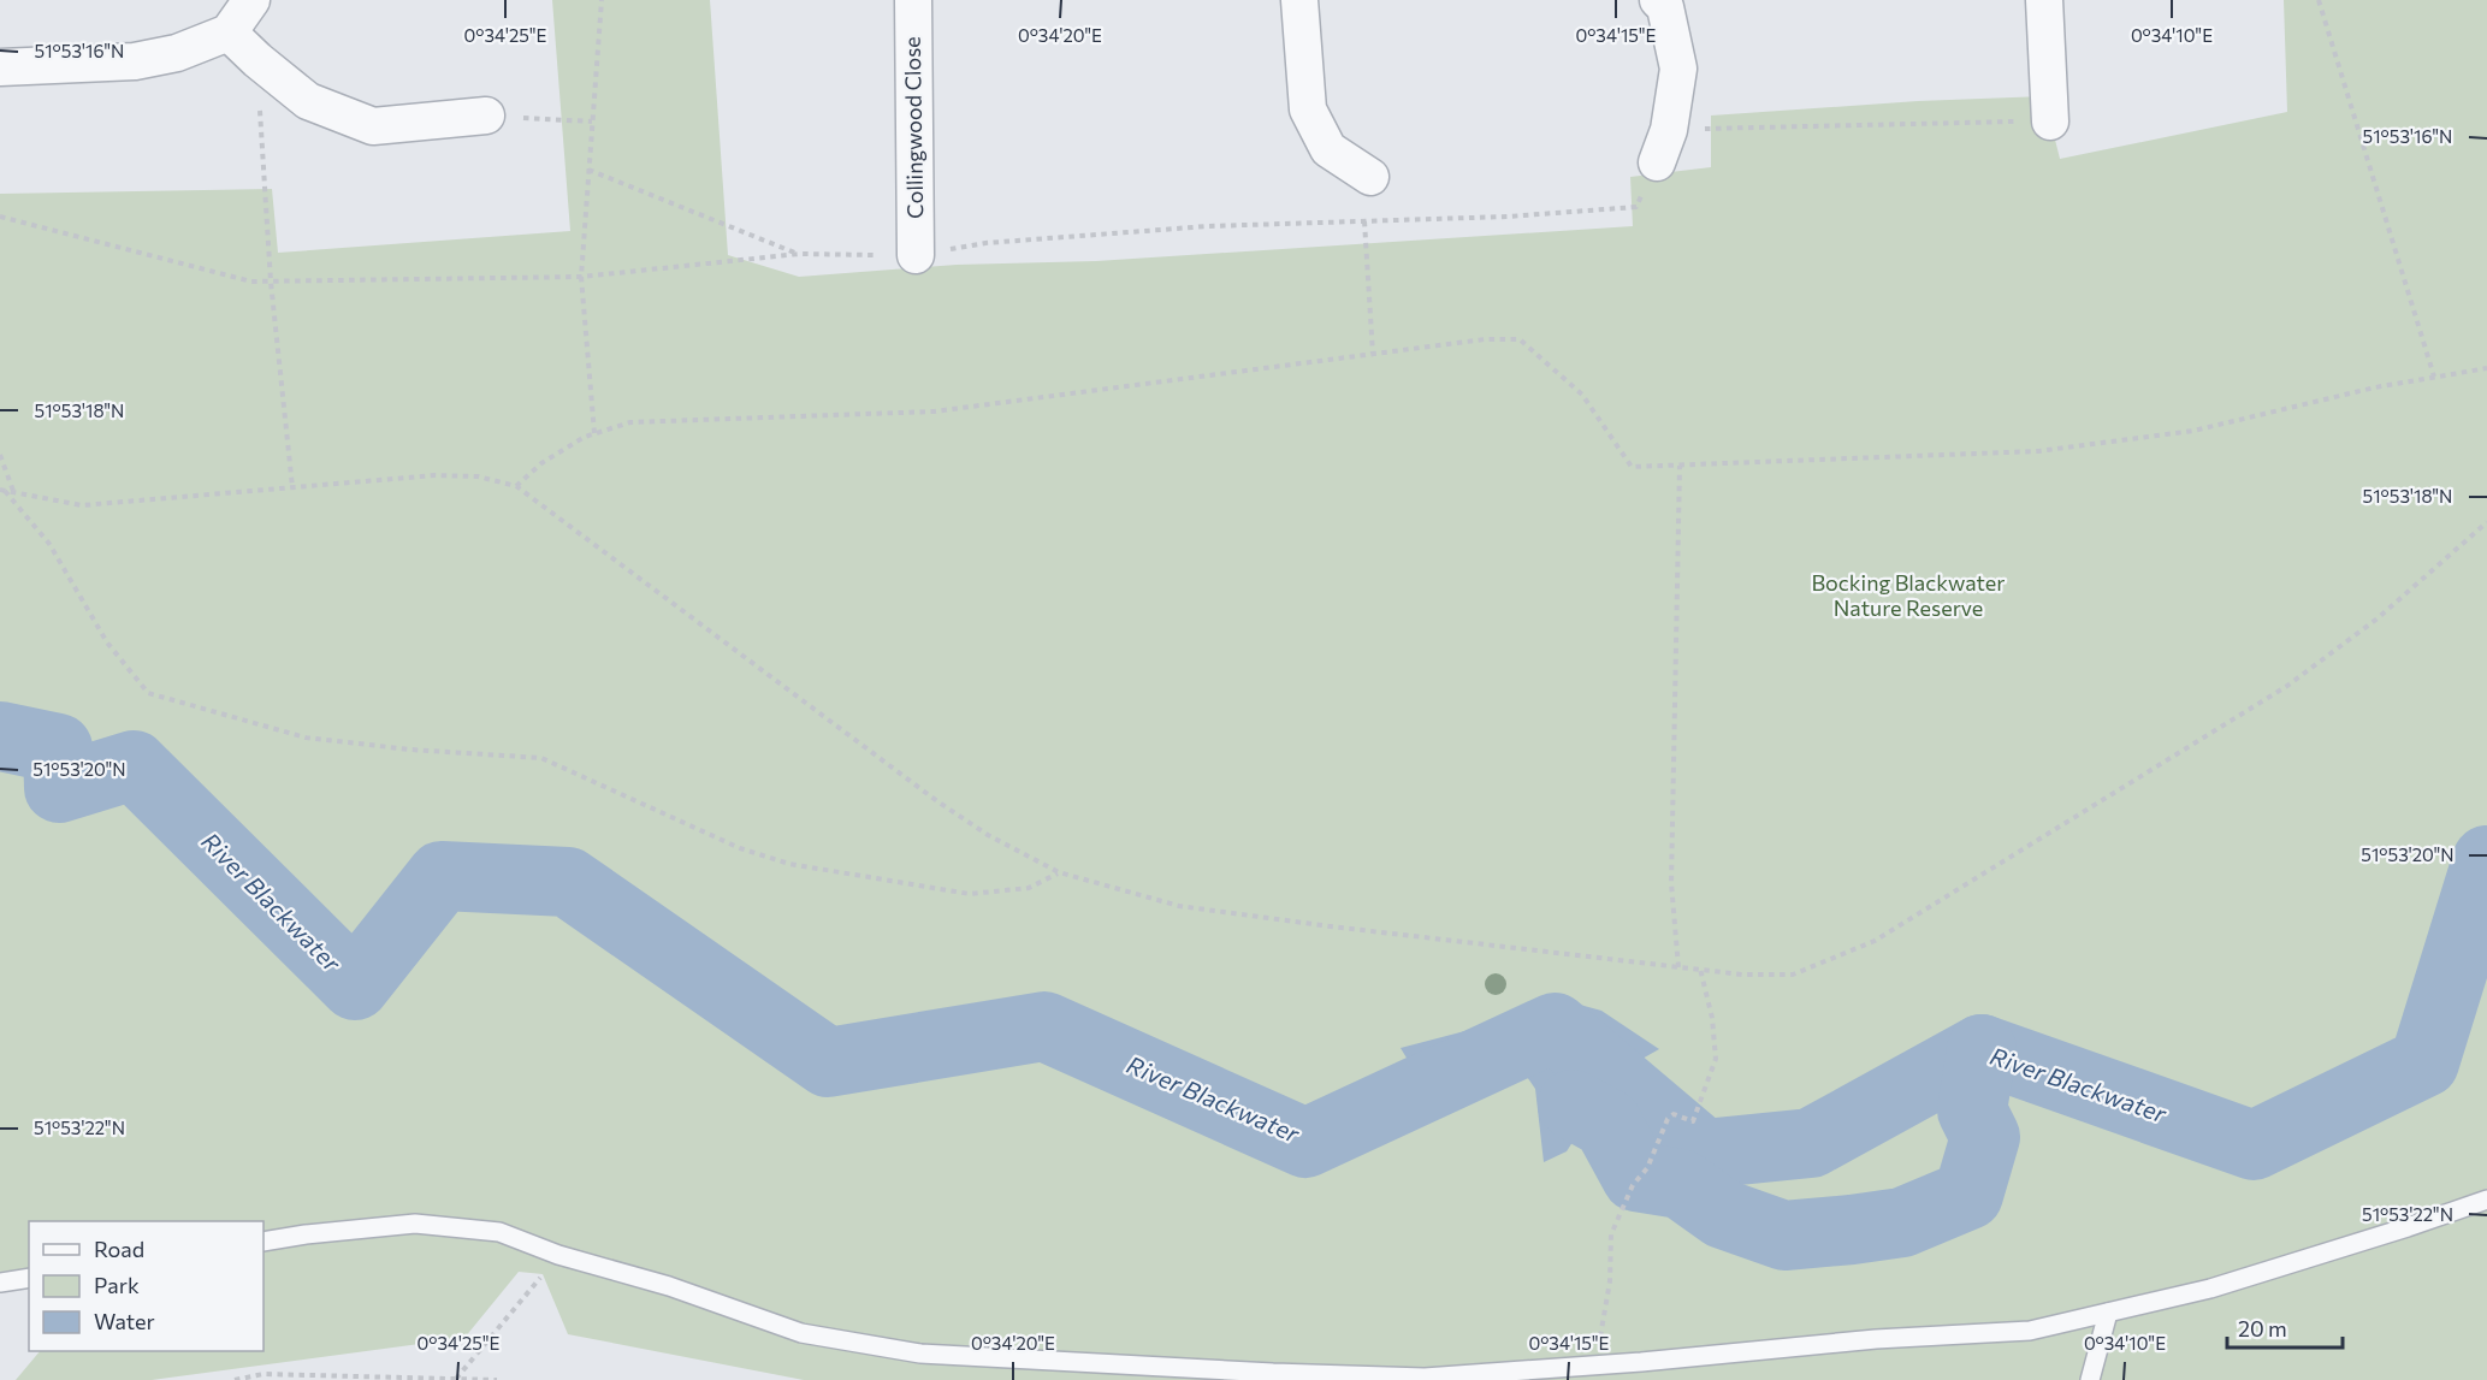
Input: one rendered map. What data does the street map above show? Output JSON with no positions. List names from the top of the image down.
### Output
{
  "streets": {
    "street": ["Collingwood Close"]
  },
  "water": ["River Blackwater"],
  "parks": ["Bocking Blackwater Nature Reserve"],
  "legend": ["Road", "Park", "Water"],
  "scale_bar": "20 m",
  "coordinates": [
    "0°34'25\"E",
    "0°34'20\"E",
    "0°34'15\"E",
    "0°34'10\"E",
    "51°53'16\"N",
    "51°53'18\"N",
    "51°53'20\"N",
    "51°53'22\"N"
  ]
}
